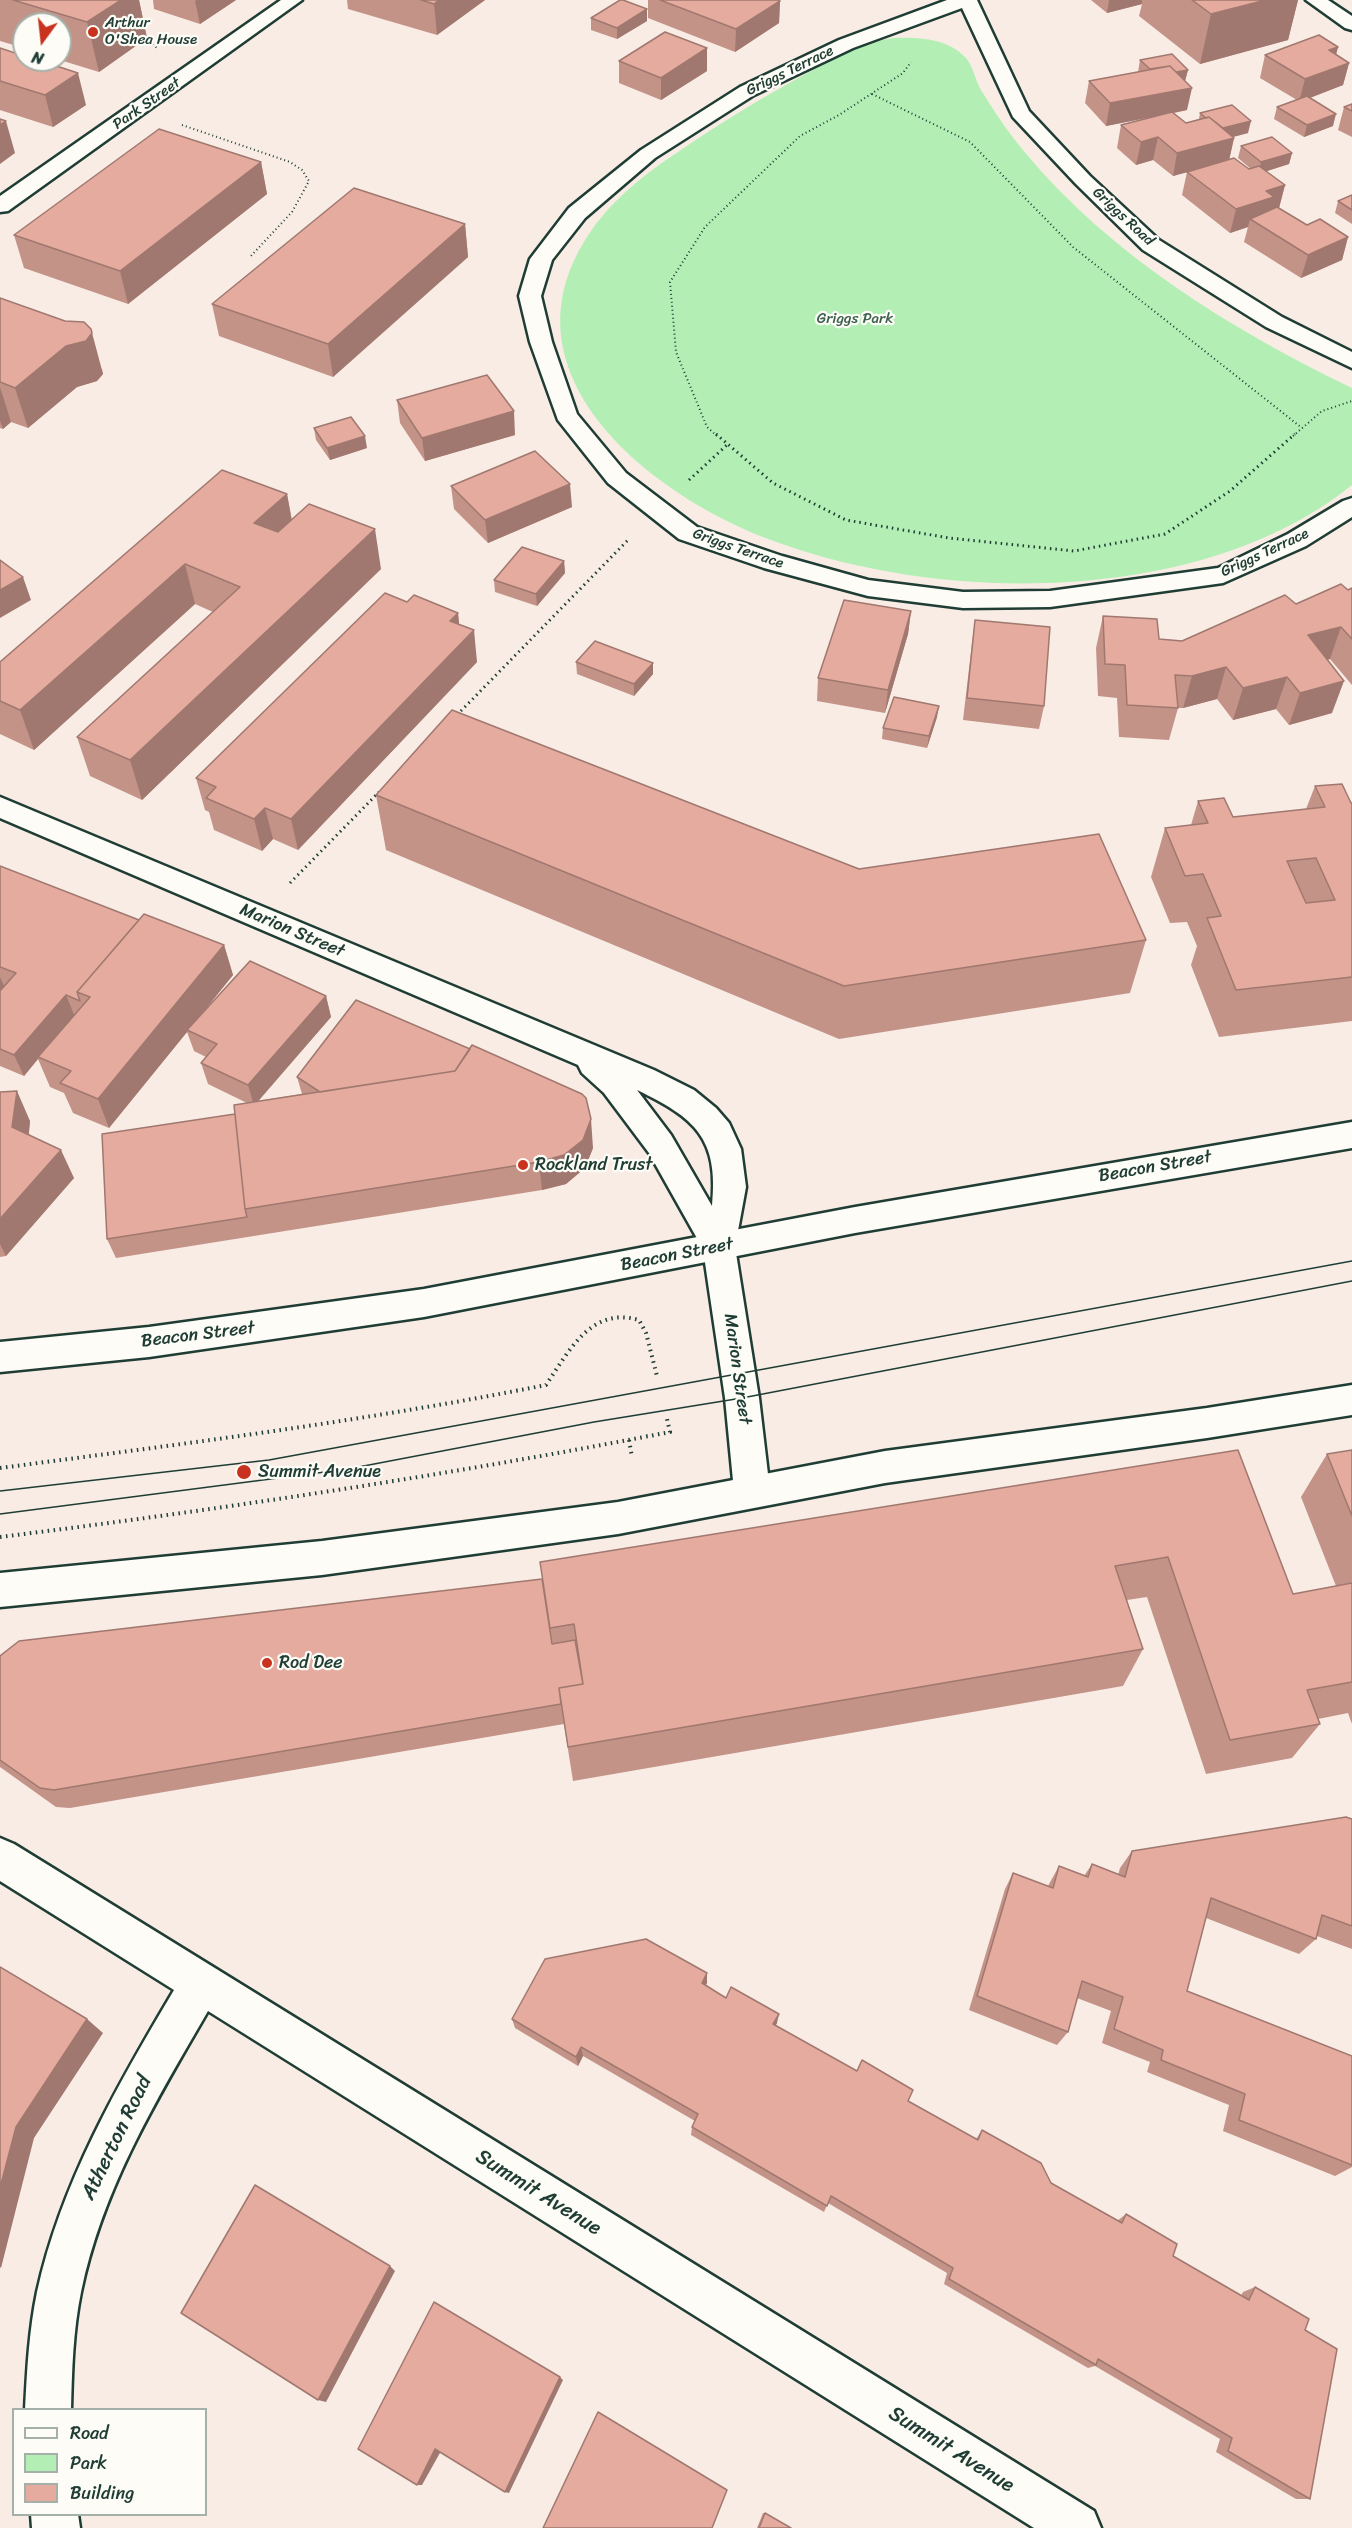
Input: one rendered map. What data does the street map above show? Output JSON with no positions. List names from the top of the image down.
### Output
{
  "streets": {
    "street": [
      "Griggs Terrace",
      "Park Street",
      "Griggs Road",
      "Marion Street",
      "Beacon Street",
      "Atherton Road",
      "Summit Avenue"
    ]
  },
  "crossings": [
    ["Griggs Terrace", "Griggs Road"],
    ["Marion Street", "Beacon Street"],
    ["Atherton Road", "Summit Avenue"]
  ],
  "parks": ["Griggs Park"],
  "places": [
    "Arthur O'Shea House",
    "Rockland Trust",
    "Summit Avenue",
    "Rod Dee"
  ],
  "legend": ["Road", "Park", "Building"],
  "north": "bottom"
}
